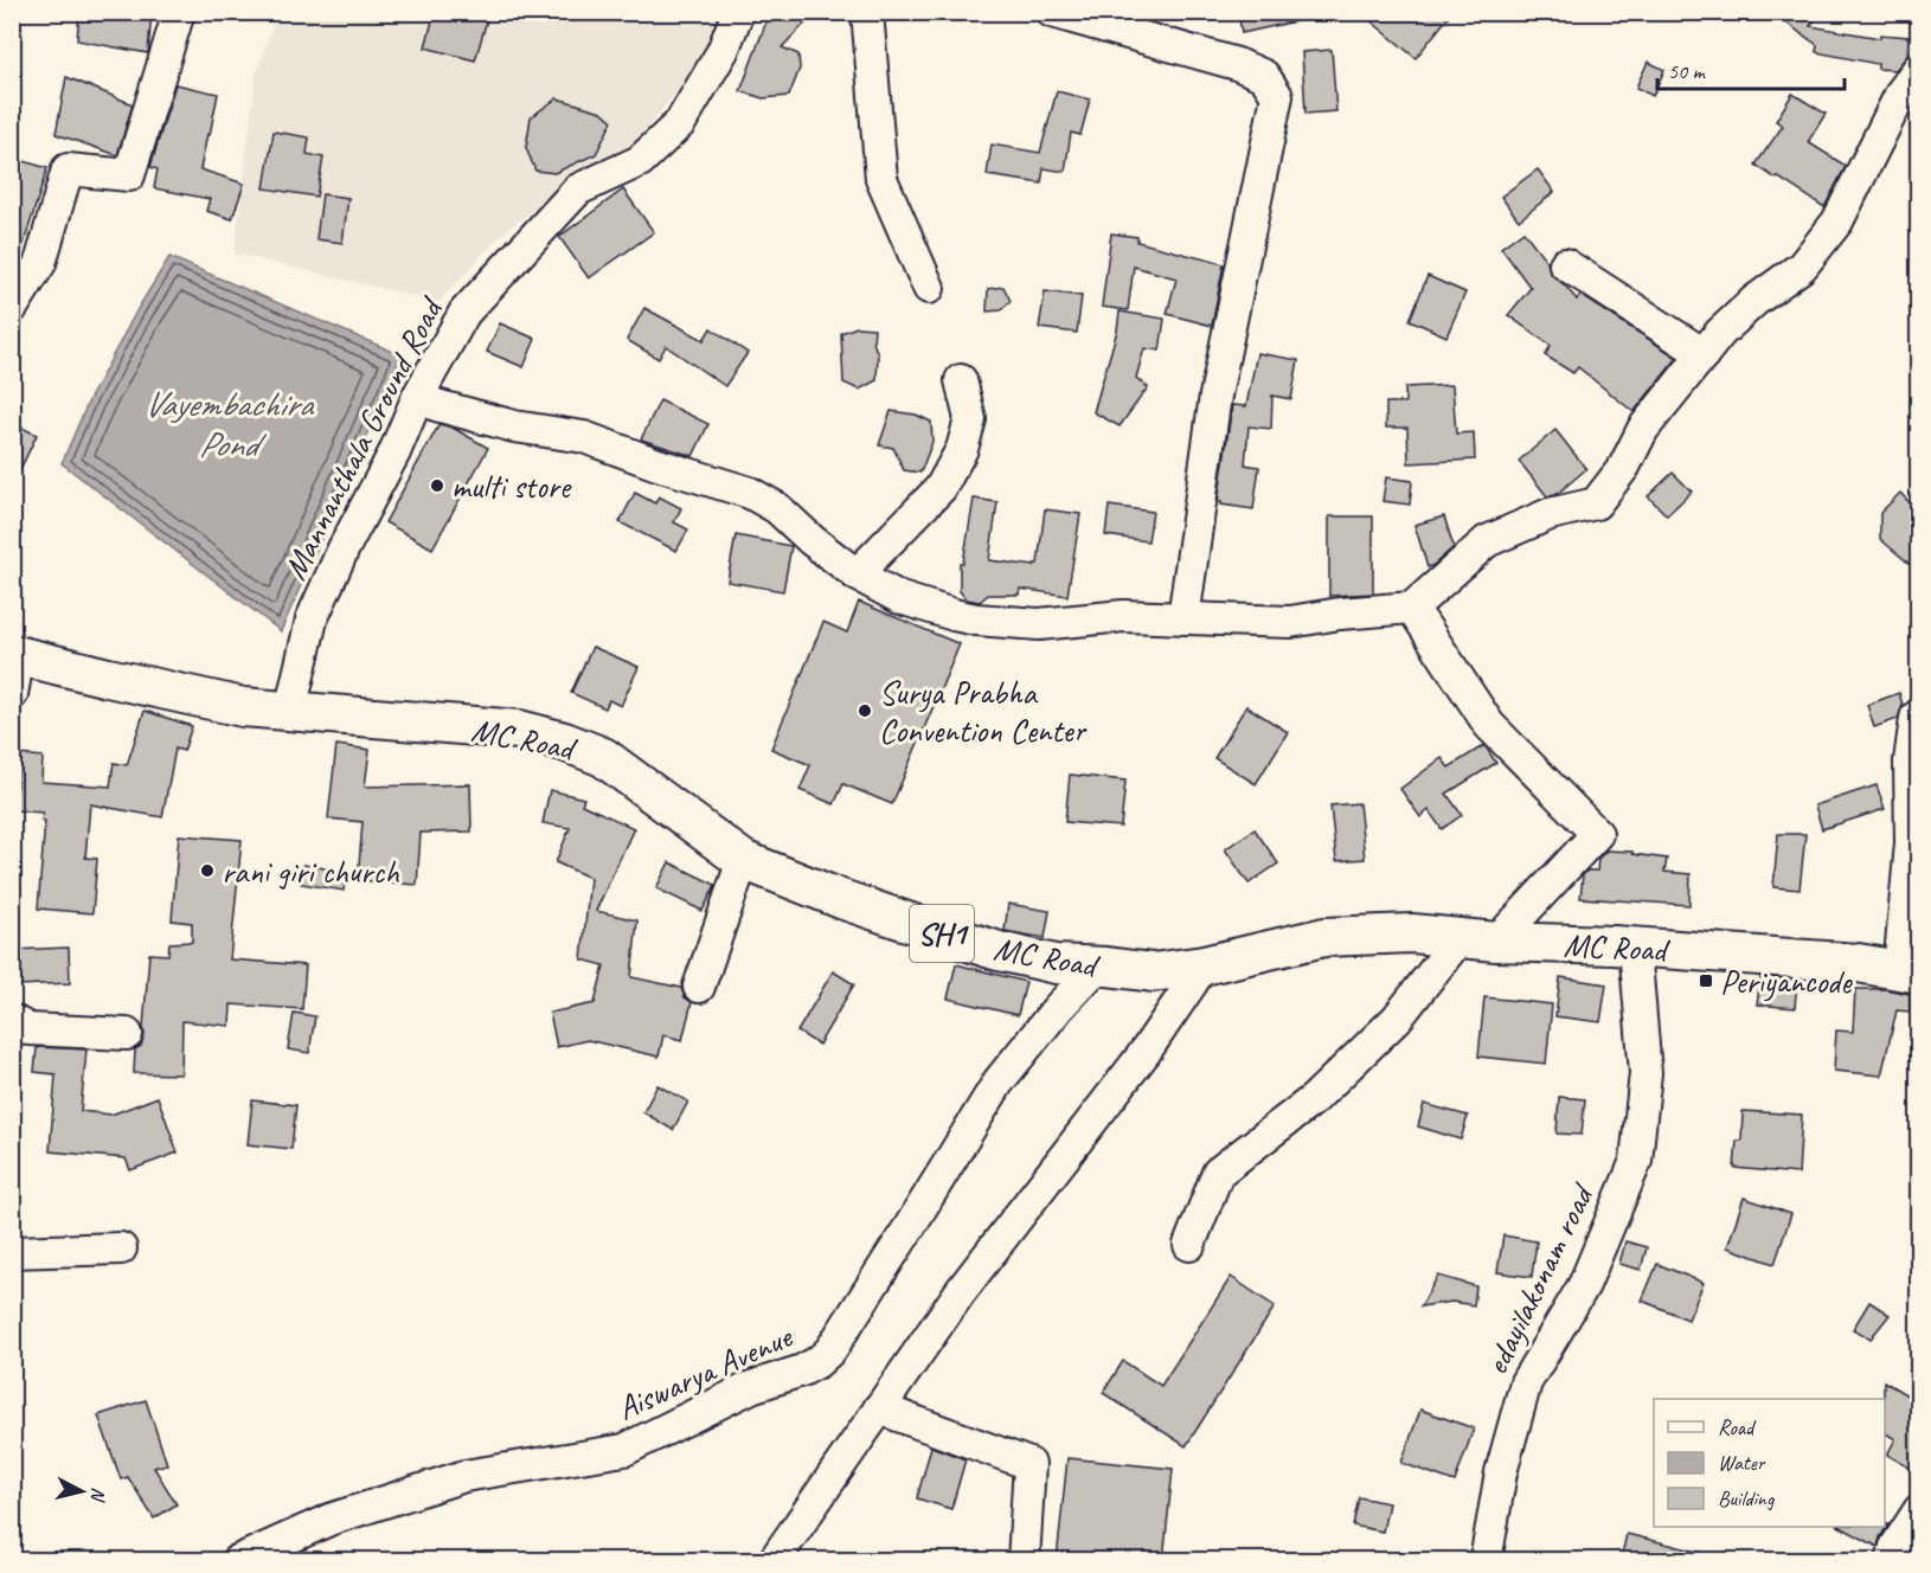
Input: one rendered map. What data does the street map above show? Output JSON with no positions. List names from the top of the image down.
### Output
{
  "streets": {
    "main road": ["MC Road", "SH1"],
    "street": ["Mannanthala Ground Road", "edayilakonam road", "Aiswarya Avenue"]
  },
  "crossings": [
    ["Mannanthala Ground Road", "MC Road"],
    ["MC Road", "edayilakonam road"],
    ["MC Road", "Aiswarya Avenue"]
  ],
  "water": ["Vayembachira Pond"],
  "places": {
    "other": ["multi store", "Surya Prabha Convention Center", "rani giri church"],
    "transit": ["Periyancode"]
  },
  "legend": ["Road", "Water", "Building"],
  "scale_bar": "50 m",
  "north": "right"
}
